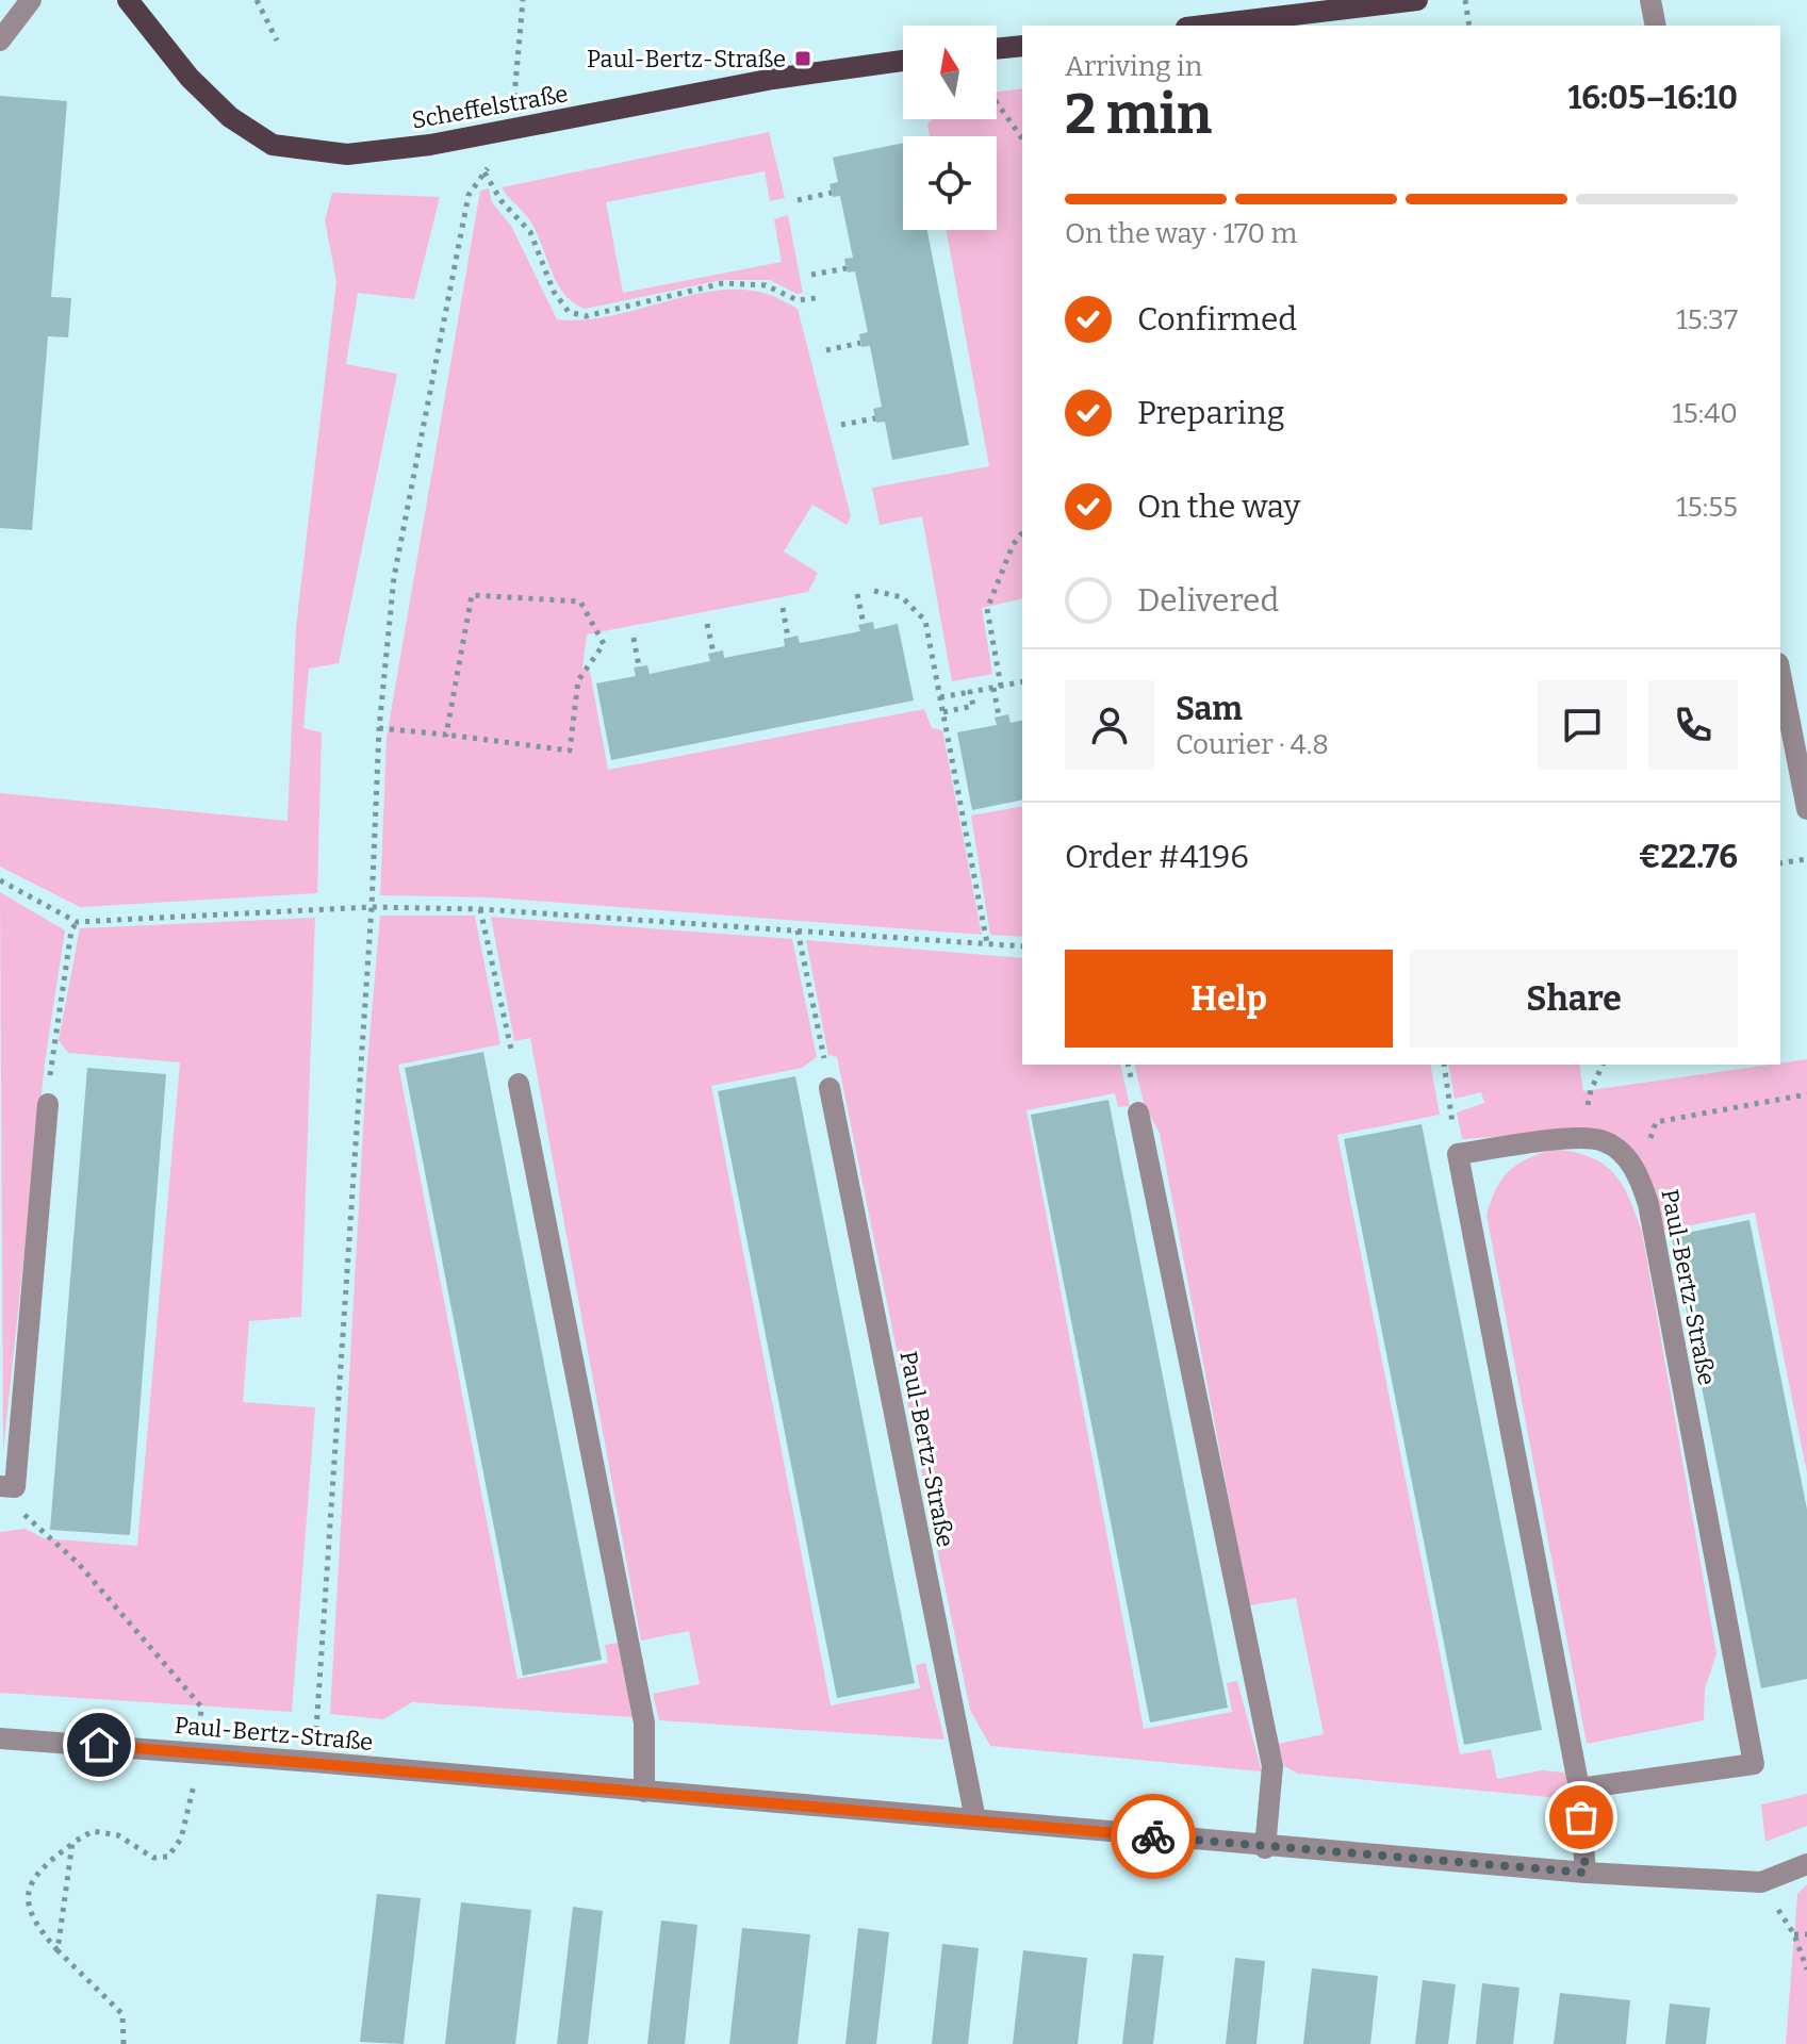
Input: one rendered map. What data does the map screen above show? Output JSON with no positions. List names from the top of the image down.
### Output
{
  "streets": {
    "main road": ["Scheffelstraße"],
    "street": ["Paul-Bertz-Straße"]
  },
  "places": {
    "transit": ["Paul-Bertz-Straße"]
  },
  "north": "top",
  "page": {
    "heading": ["2 min", "Arriving in", "16:05–16:10"],
    "panel": [
      "Sam",
      "Courier · 4.8",
      "Order #4196",
      "€22.76"
    ],
    "bar": "On the way · 170 m",
    "list": [
      ["Confirmed", "15:37"],
      ["Preparing", "15:40"],
      ["On the way", "15:55"],
      "Delivered"
    ],
    "buttons": ["Help", "Share"]
  }
}
